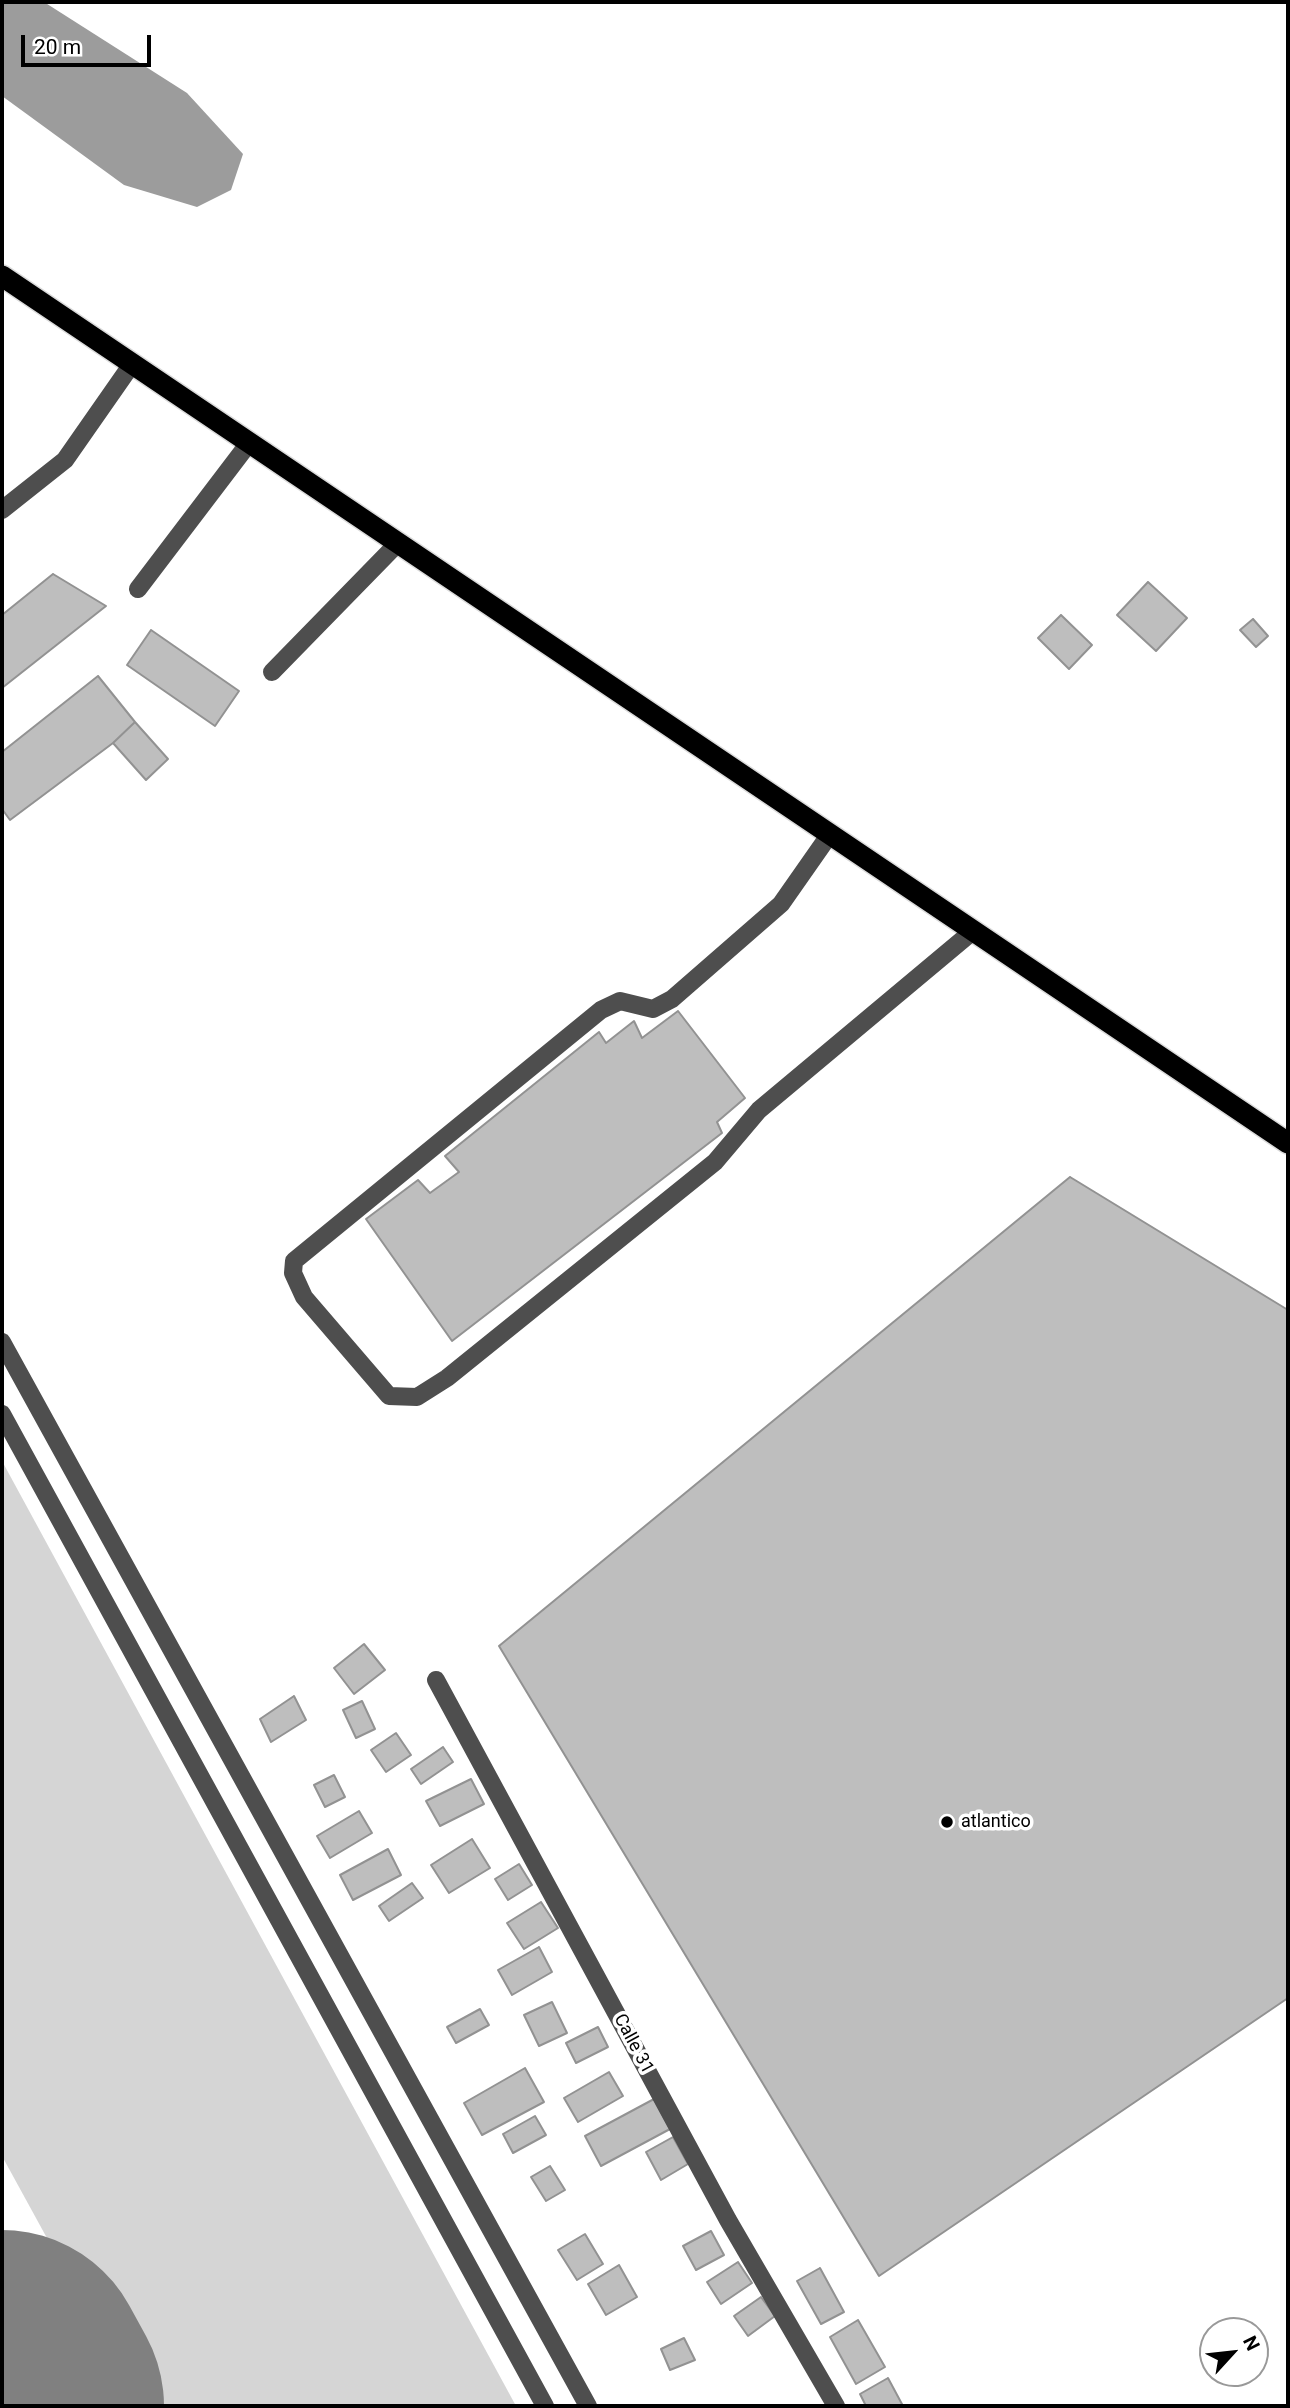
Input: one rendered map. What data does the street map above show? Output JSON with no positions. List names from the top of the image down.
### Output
{
  "streets": {
    "street": ["Calle 31"]
  },
  "places": ["atlantico"],
  "scale_bar": "20 m",
  "north": "top right"
}
